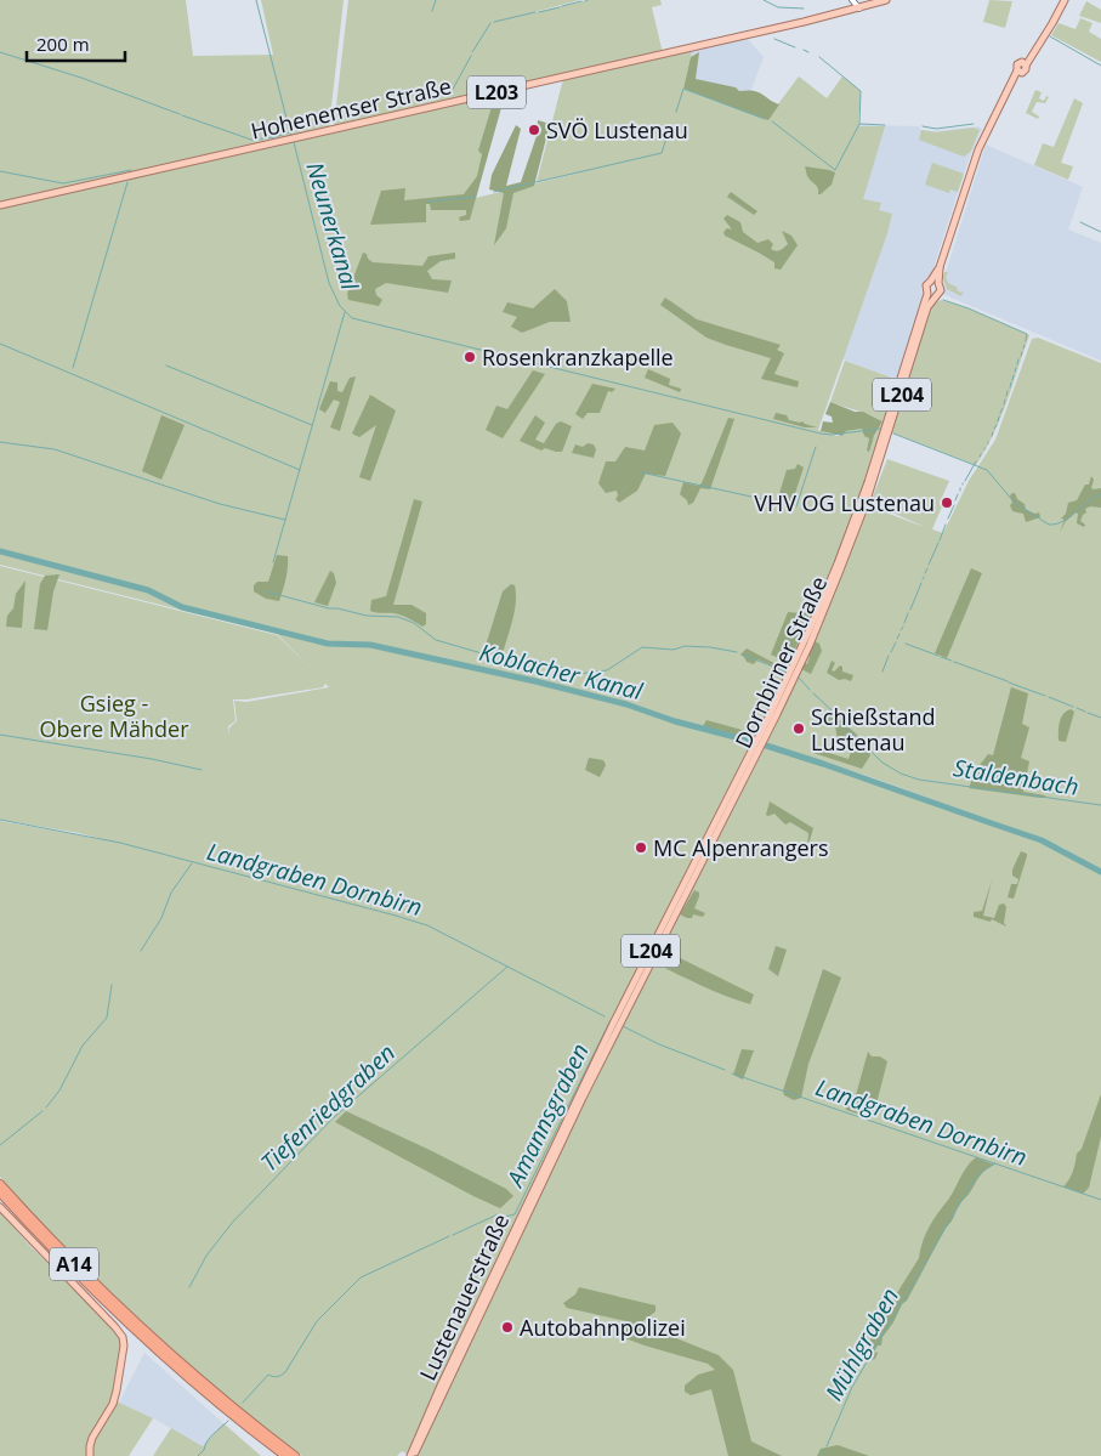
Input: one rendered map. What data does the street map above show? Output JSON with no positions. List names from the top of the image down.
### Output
{
  "streets": {
    "highway": ["A14"],
    "main road": [
      "L203",
      "Hohenemser Straße",
      "L204",
      "Dornbirner Straße",
      "Lustenauerstraße"
    ]
  },
  "crossings": [
    ["L204", "Lustenauerstraße"],
    ["Dornbirner Straße", "Lustenauerstraße"]
  ],
  "water": [
    "Neunerkanal",
    "Koblacher Kanal",
    "Staldenbach",
    "Landgraben Dornbirn",
    "Tiefenriedgraben",
    "Amannsgraben",
    "Mühlgraben"
  ],
  "parks": ["Gsieg - Obere Mähder"],
  "places": [
    "SVÖ Lustenau",
    "Rosenkranzkapelle",
    "VHV OG Lustenau",
    "Schießstand Lustenau",
    "MC Alpenrangers",
    "Autobahnpolizei"
  ],
  "scale_bar": "200 m"
}
